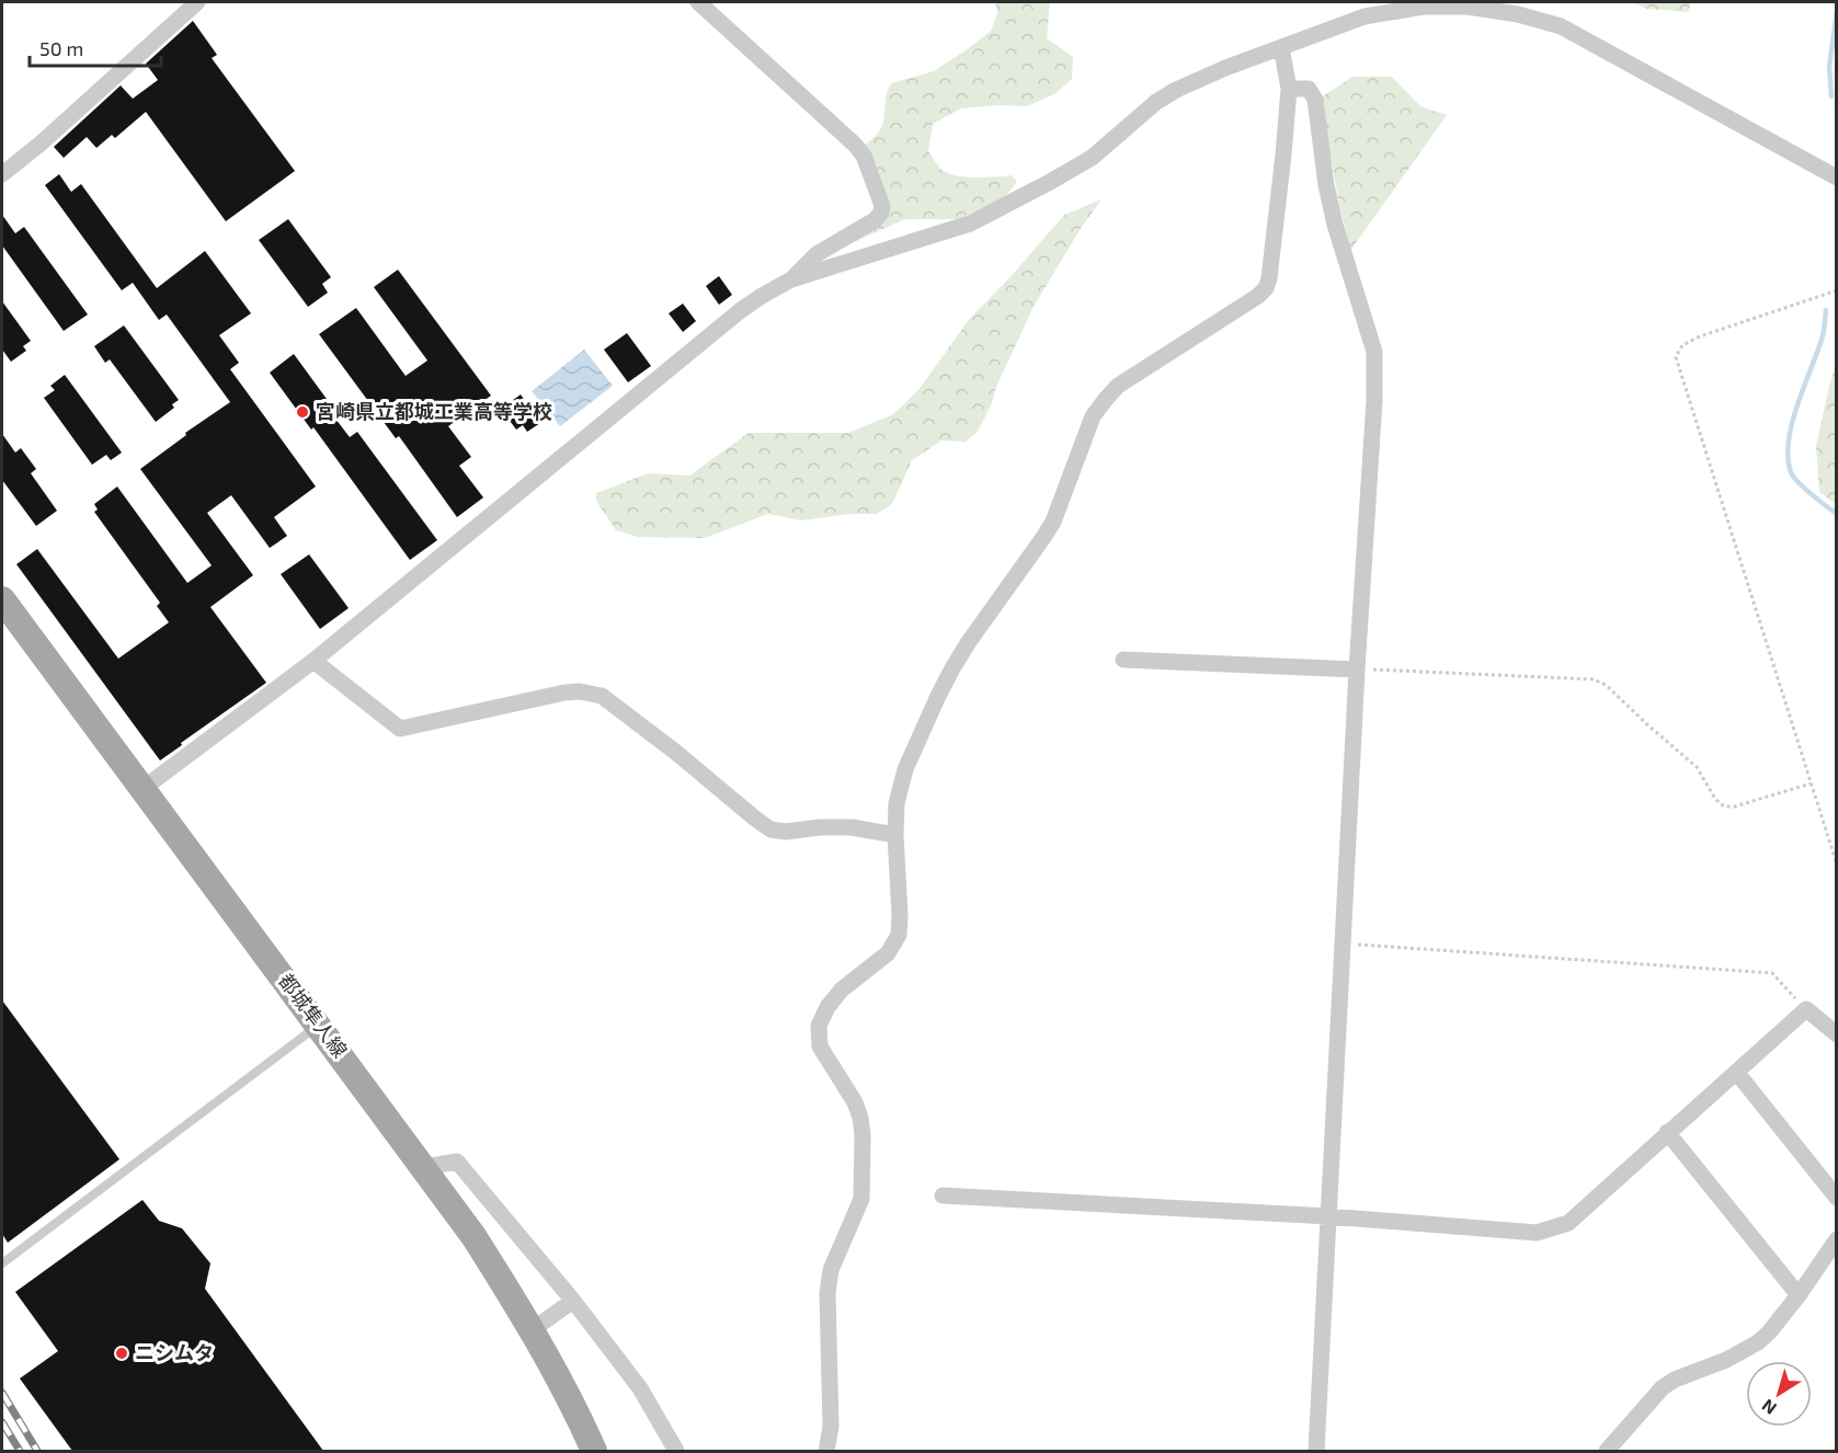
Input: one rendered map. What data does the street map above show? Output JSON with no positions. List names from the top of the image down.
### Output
{
  "streets": {
    "main road": ["都城隼人線"]
  },
  "places": ["宮崎県立都城工業高等学校", "ニシムタ"],
  "scale_bar": "50 m",
  "north": "bottom left"
}
